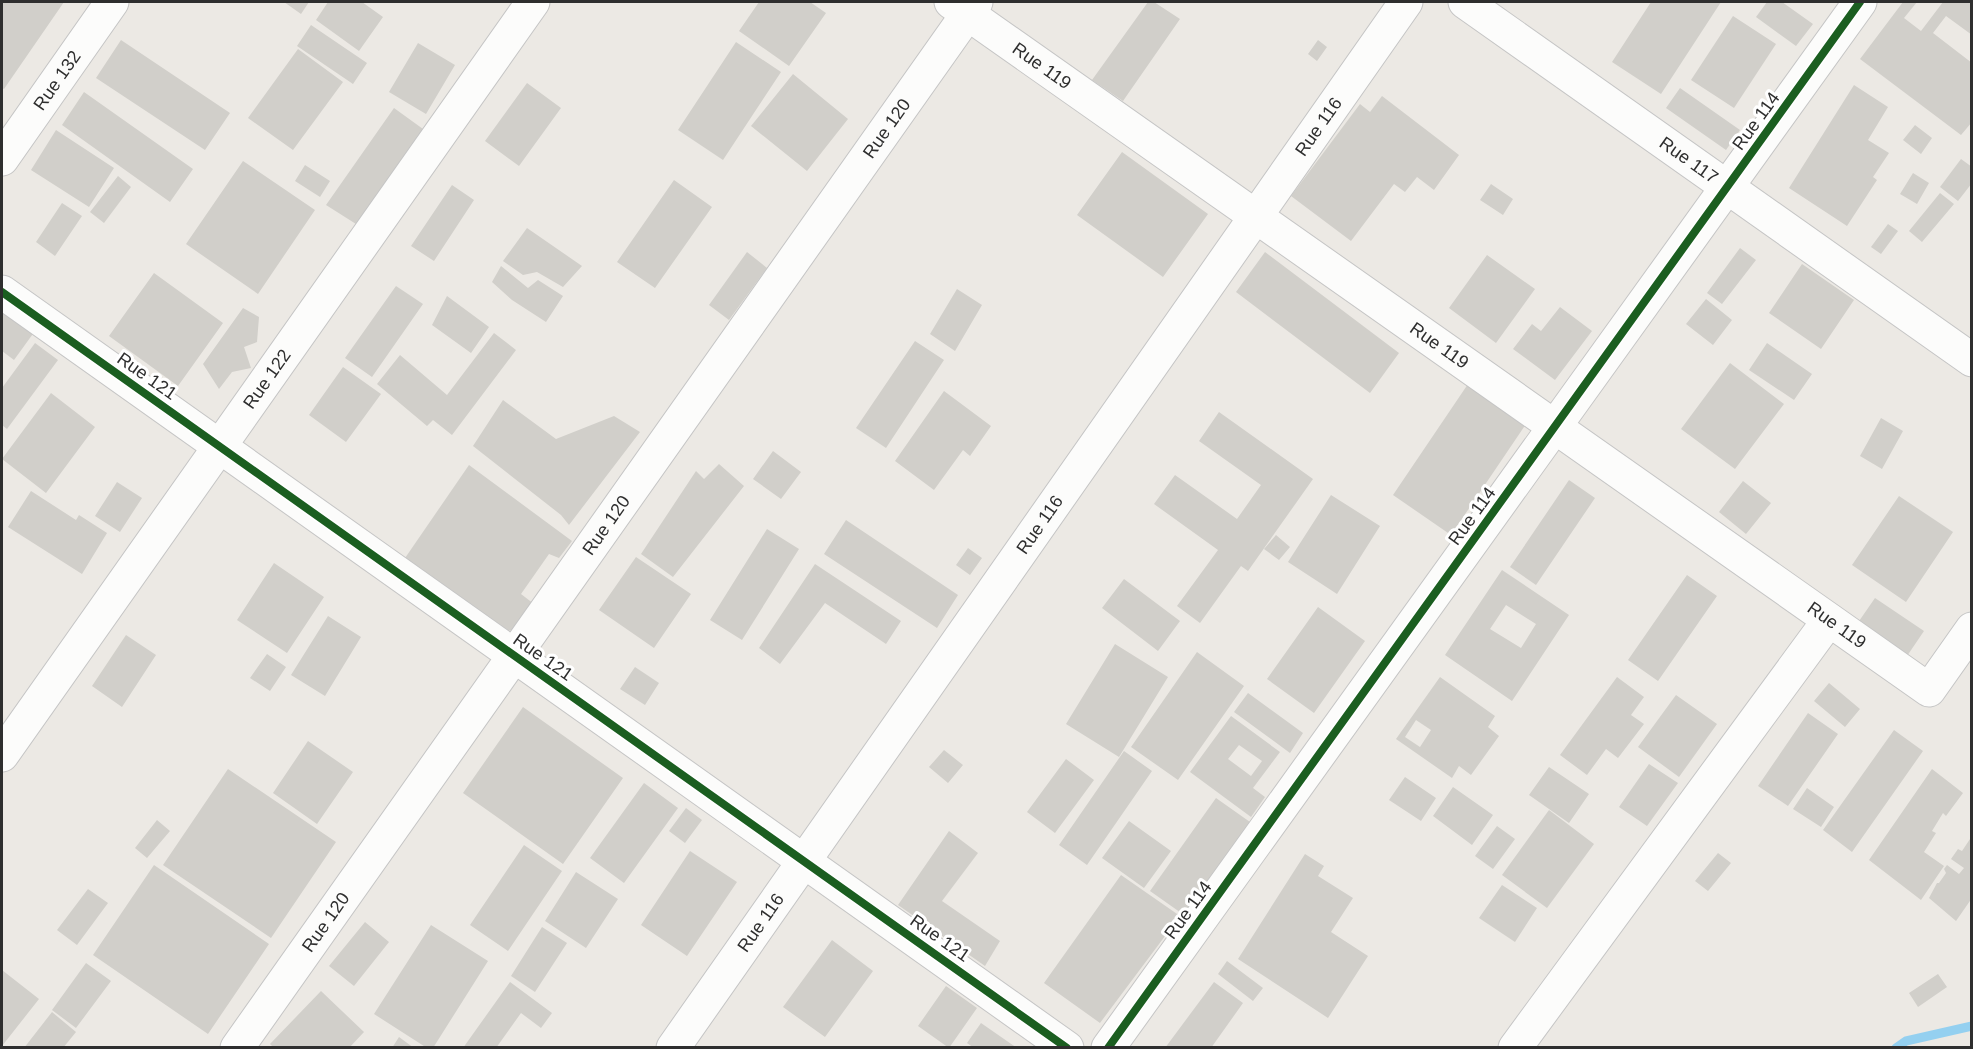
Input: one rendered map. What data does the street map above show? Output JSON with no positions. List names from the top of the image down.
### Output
{
  "streets": {
    "street": [
      "Rue 119",
      "Rue 132",
      "Rue 114",
      "Rue 116",
      "Rue 120",
      "Rue 117",
      "Rue 121",
      "Rue 122"
    ]
  },
  "crossings": [
    ["Rue 119", "Rue 114"],
    ["Rue 119", "Rue 116"],
    ["Rue 119", "Rue 120"],
    ["Rue 114", "Rue 117"],
    ["Rue 116", "Rue 121"],
    ["Rue 120", "Rue 121"],
    ["Rue 121", "Rue 122"]
  ]
}
